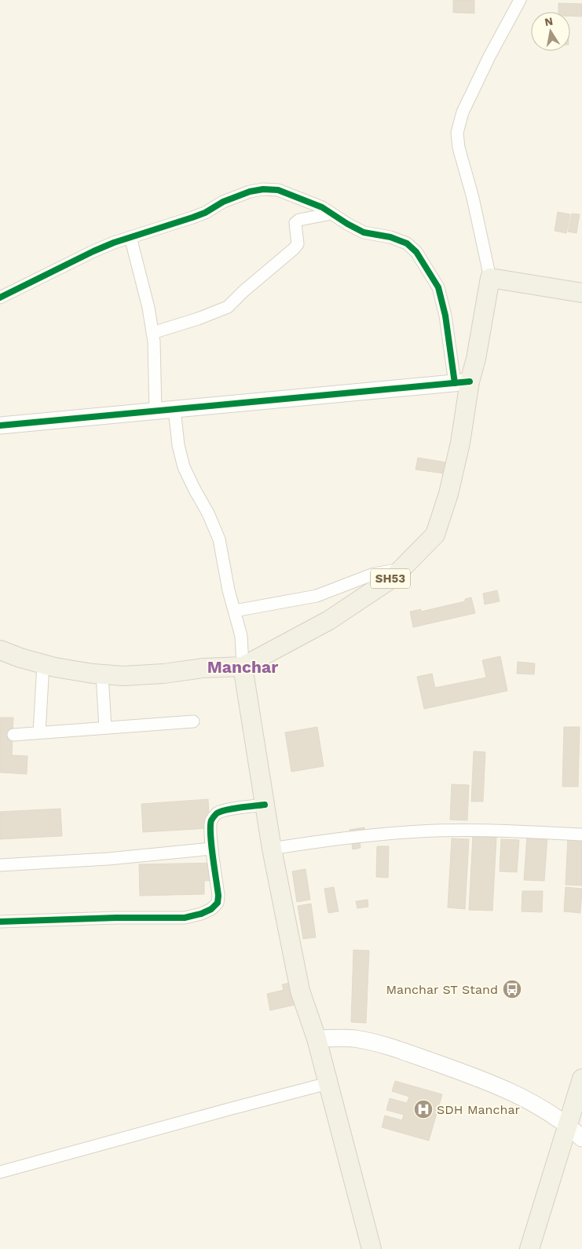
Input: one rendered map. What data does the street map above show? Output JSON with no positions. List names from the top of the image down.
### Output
{
  "streets": {
    "main road": ["SH53"]
  },
  "districts": ["Manchar"],
  "places": {
    "bus stop": ["Manchar ST Stand"],
    "hospital": ["SDH Manchar"]
  },
  "north": "top"
}
